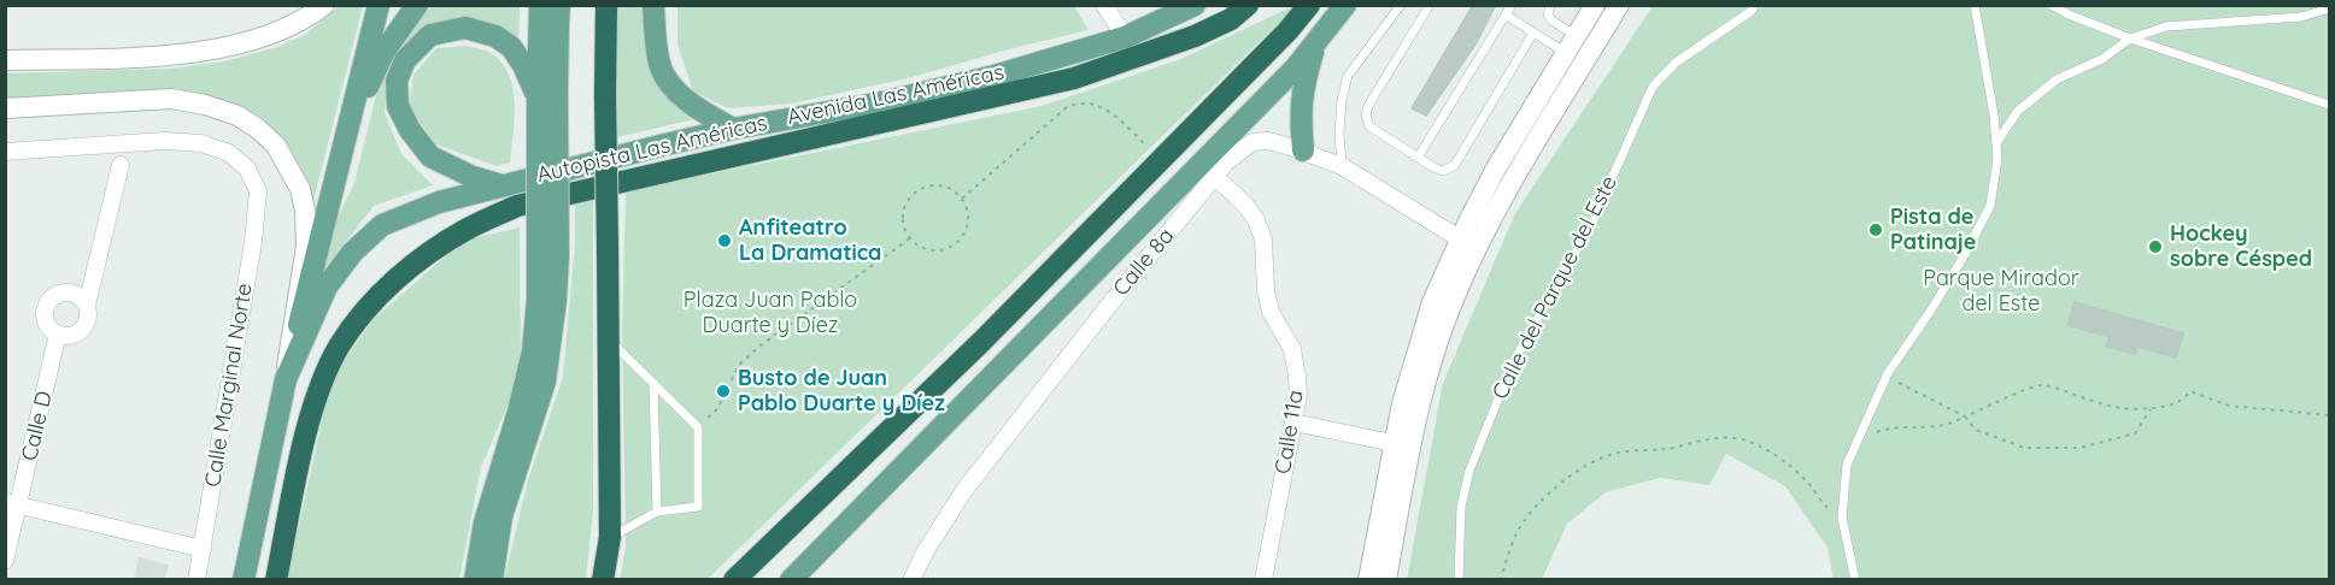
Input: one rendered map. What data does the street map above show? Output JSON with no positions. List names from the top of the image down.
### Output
{
  "streets": {
    "highway": ["Autopista Las Américas"],
    "main road": ["Avenida Las Américas"],
    "street": [
      "Calle 8a",
      "Calle Marginal Norte",
      "Calle D",
      "Calle 11a"
    ],
    "lane": ["Calle del Parque del Este"]
  },
  "crossings": [
    ["Calle 8a", "Calle 11a"]
  ],
  "parks": ["Parque Mirador del Este", "Plaza Juan Pablo Duarte y Díez"],
  "places": [
    "Pista de Patinaje",
    "Anfiteatro La Dramatica",
    "Hockey sobre Césped",
    "Busto de Juan Pablo Duarte y Díez"
  ]
}
